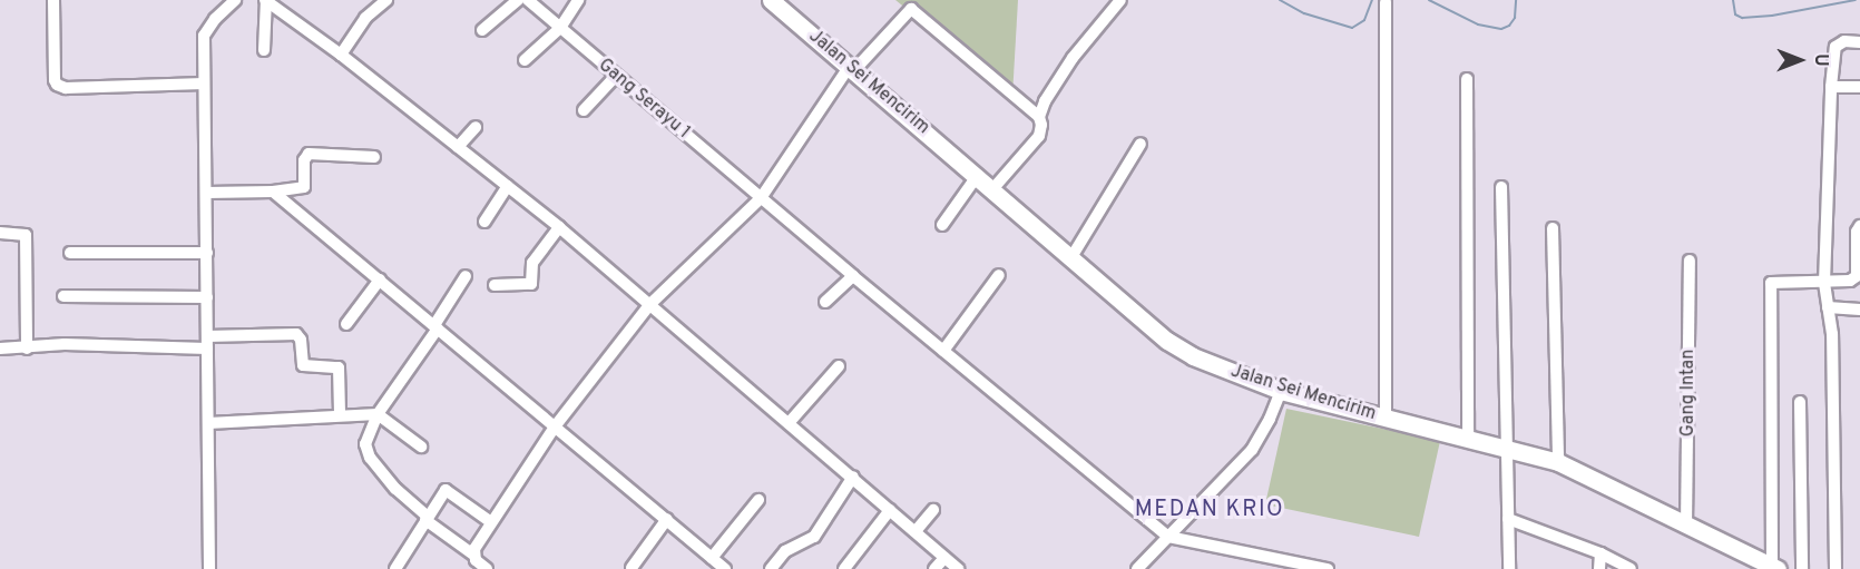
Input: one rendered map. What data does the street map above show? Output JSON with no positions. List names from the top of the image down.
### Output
{
  "streets": {
    "street": ["Jalan Sei Mencirim", "Gang Serayu 1", "Gang Intan"]
  },
  "crossings": [
    ["Jalan Sei Mencirim", "Gang Intan"]
  ],
  "districts": ["MEDAN KRIO"],
  "north": "right"
}
